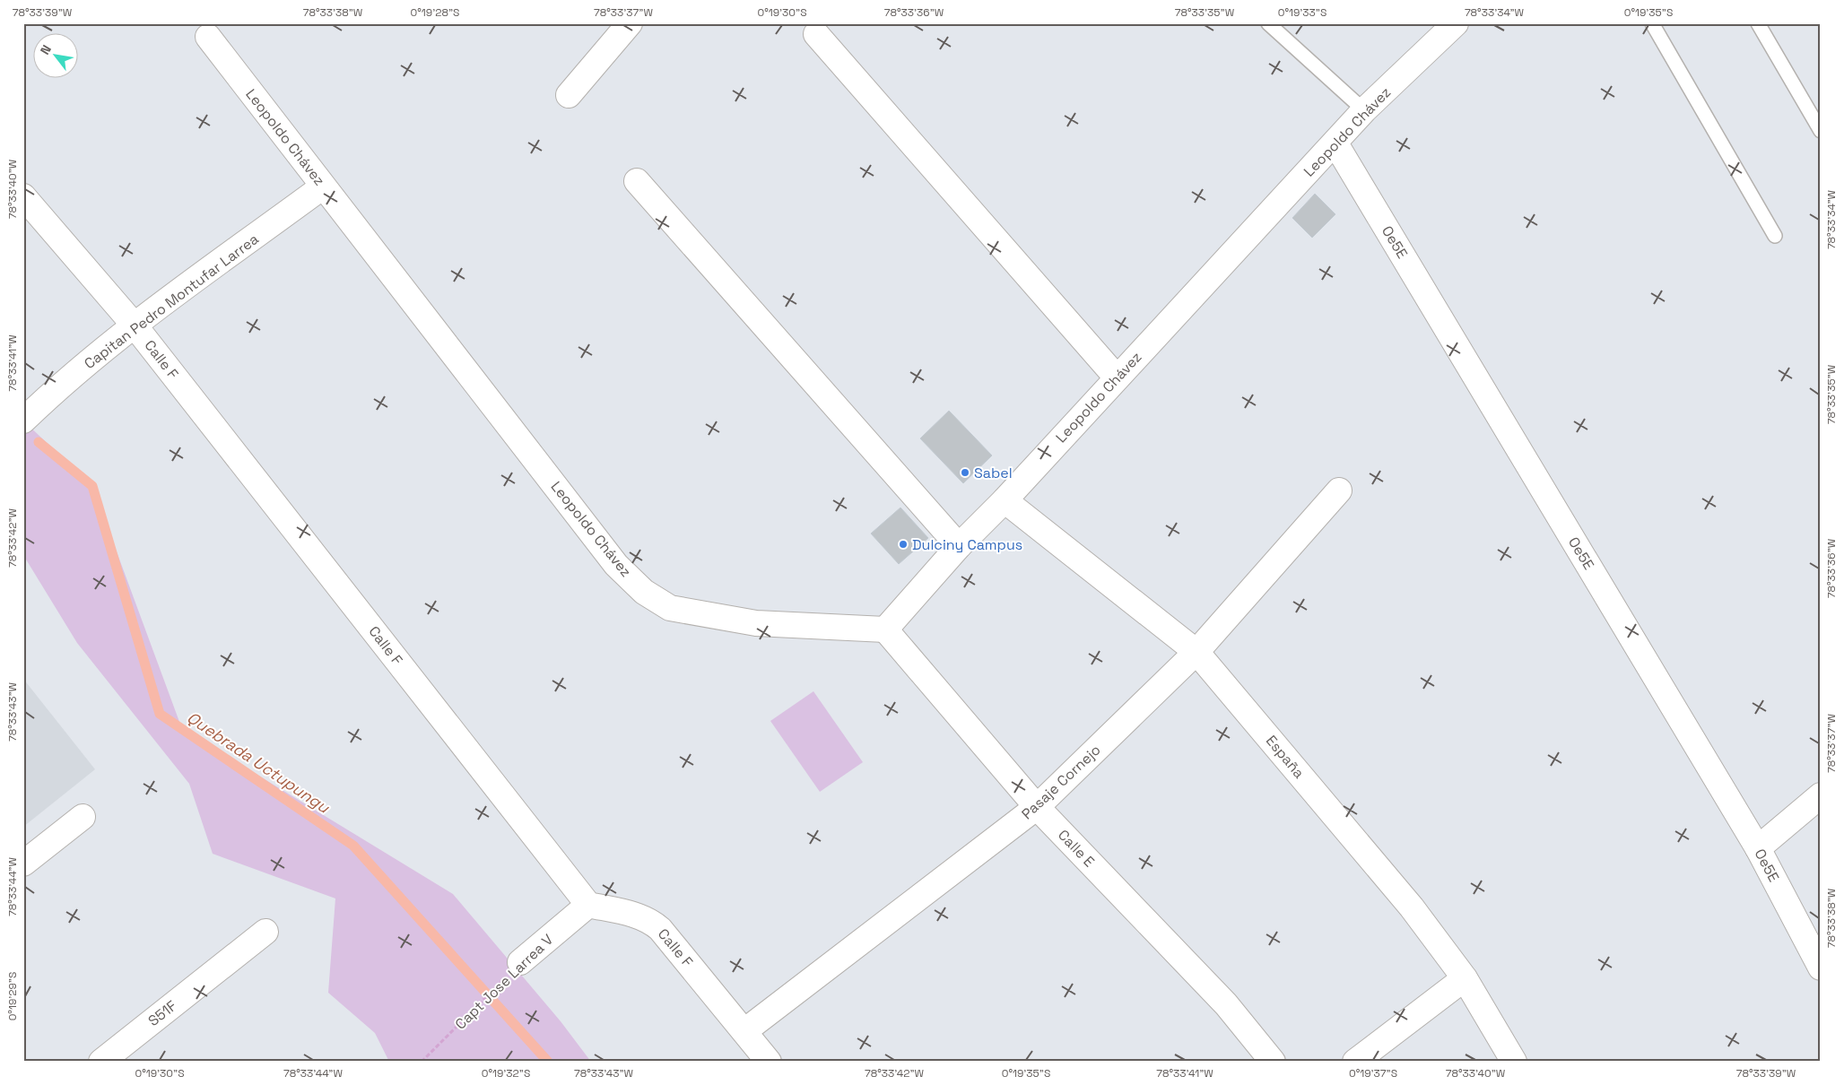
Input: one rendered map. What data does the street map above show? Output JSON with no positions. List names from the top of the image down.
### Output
{
  "streets": {
    "street": [
      "Leopoldo Chávez",
      "Oe5E",
      "Capitan Pedro Montufar Larrea",
      "Calle F",
      "España",
      "Pasaje Cornejo",
      "Calle E",
      "Capt Jose Larrea V",
      "S51F"
    ]
  },
  "crossings": [
    ["Leopoldo Chávez", "Oe5E"],
    ["Leopoldo Chávez", "Capitan Pedro Montufar Larrea"],
    ["Leopoldo Chávez", "España"],
    ["Leopoldo Chávez", "Calle E"],
    ["Capitan Pedro Montufar Larrea", "Calle F"],
    ["Calle F", "Pasaje Cornejo"],
    ["Calle F", "Capt Jose Larrea V"],
    ["España", "Pasaje Cornejo"],
    ["Pasaje Cornejo", "Calle E"]
  ],
  "water": ["Quebrada Uctupungu"],
  "places": ["Sabel", "Dulciny Campus"],
  "north": "top left",
  "coordinates": [
    "78°33'39\"W",
    "78°33'38\"W",
    "0°19'28\"S",
    "78°33'37\"W",
    "0°19'30\"S",
    "78°33'36\"W",
    "78°33'35\"W",
    "0°19'33\"S",
    "78°33'34\"W",
    "0°19'35\"S",
    "78°33'40\"W",
    "78°33'41\"W",
    "78°33'42\"W",
    "78°33'43\"W",
    "78°33'44\"W",
    "0°19'29\"S",
    "0°19'32\"S",
    "0°19'37\"S"
  ]
}
